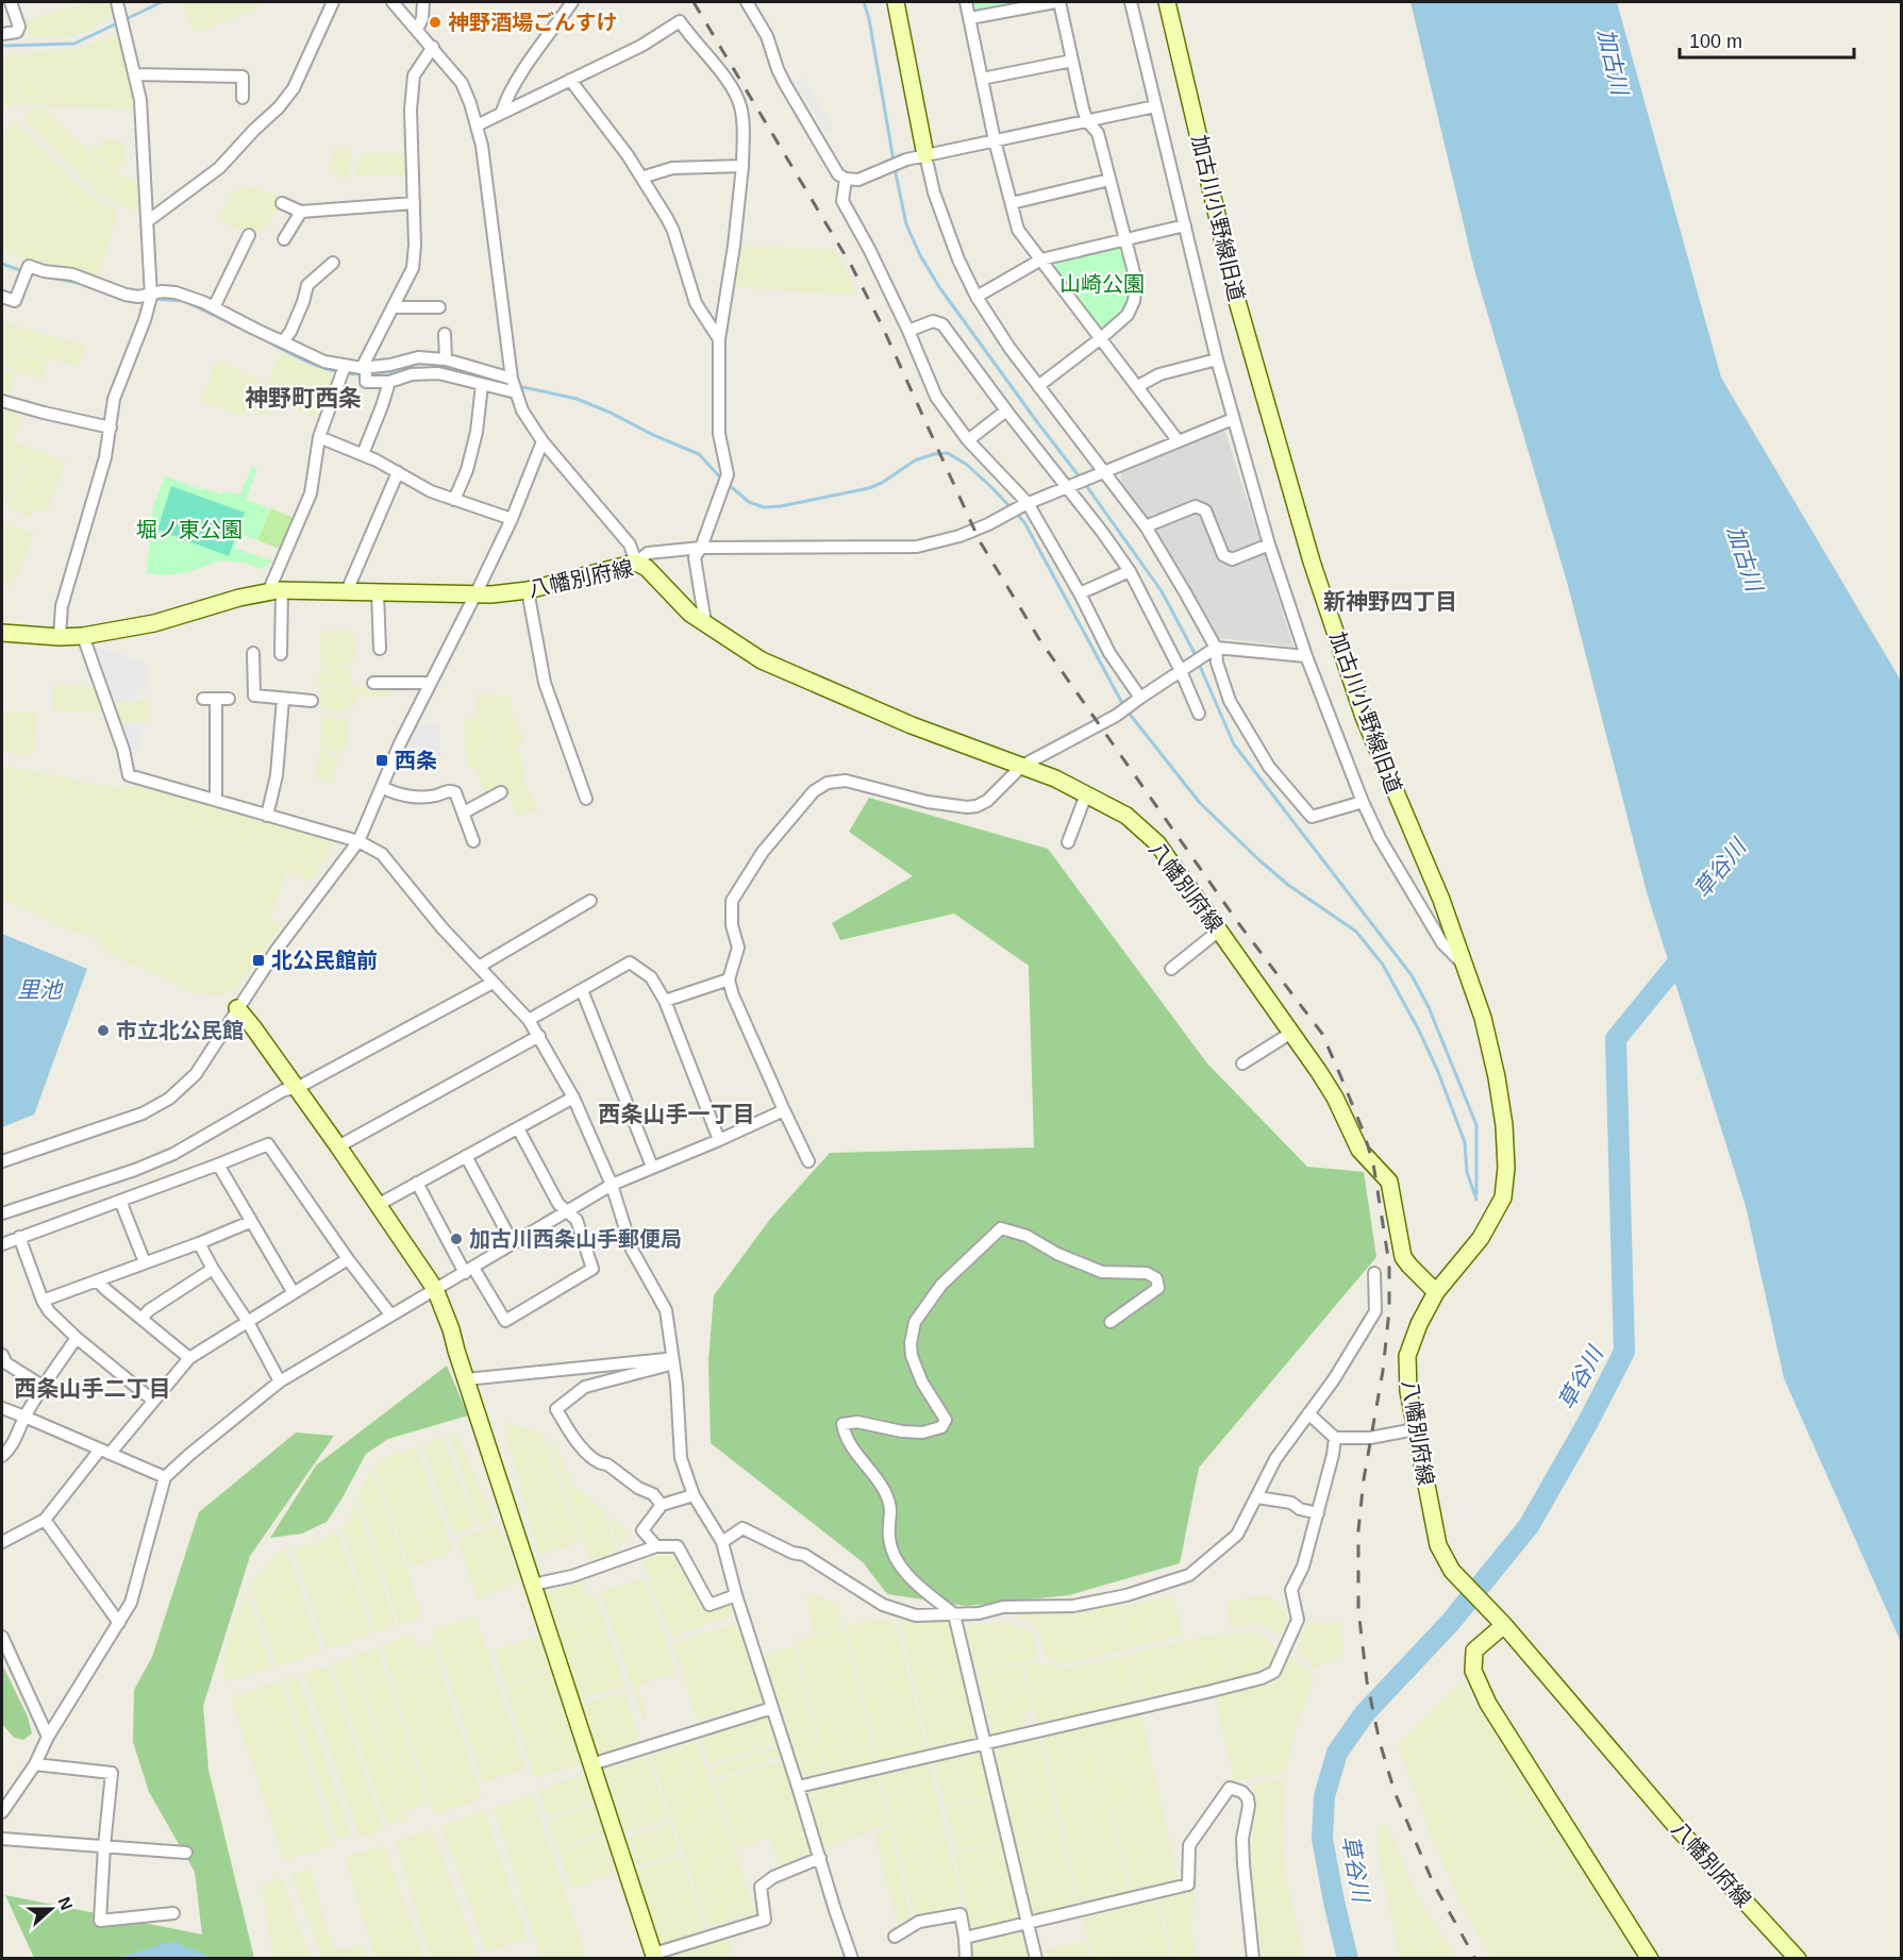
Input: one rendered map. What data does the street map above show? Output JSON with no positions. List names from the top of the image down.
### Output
{
  "streets": {
    "street": ["加古川小野線旧道", "八幡別府線"]
  },
  "crossings": [
    ["加古川小野線旧道", "八幡別府線"]
  ],
  "districts": [
    "神野町西条",
    "新神野四丁目",
    "西条山手一丁目",
    "西条山手二丁目"
  ],
  "water": ["加古川", "草谷川", "里池"],
  "parks": ["山崎公園", "堀ノ東公園"],
  "places": {
    "other": ["神野酒場ごんすけ", "市立北公民館", "加古川西条山手郵便局"],
    "transit": ["西条", "北公民館前"]
  },
  "scale_bar": "100 m",
  "north": "right"
}
